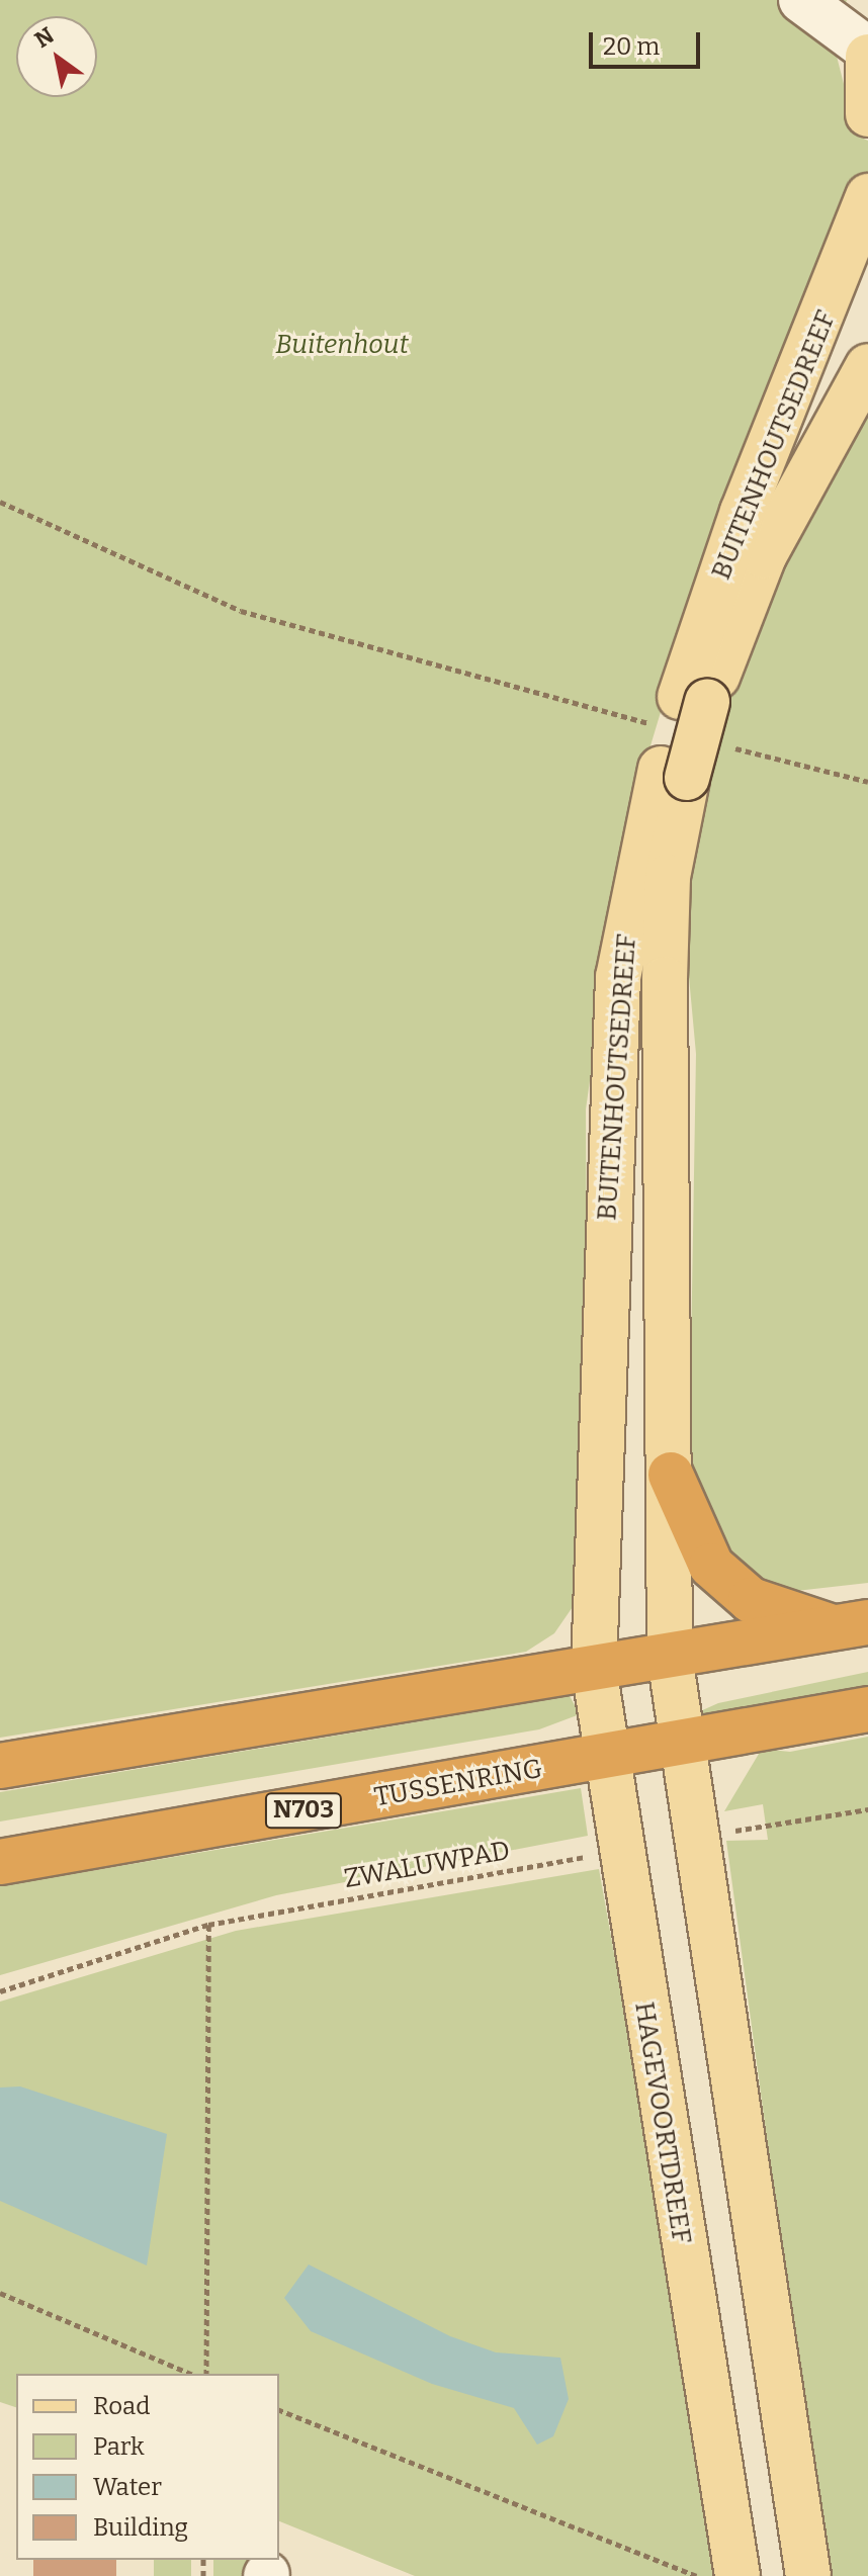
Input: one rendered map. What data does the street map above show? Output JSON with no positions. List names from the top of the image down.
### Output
{
  "streets": {
    "highway": ["TUSSENRING", "N703"],
    "main road": ["BUITENHOUTSEDREEF", "HAGEVOORTDREEF"],
    "path": ["ZWALUWPAD"]
  },
  "crossings": [
    ["BUITENHOUTSEDREEF", "TUSSENRING"],
    ["BUITENHOUTSEDREEF", "HAGEVOORTDREEF"],
    ["TUSSENRING", "HAGEVOORTDREEF"],
    ["ZWALUWPAD", "HAGEVOORTDREEF"]
  ],
  "parks": ["Buitenhout"],
  "legend": [
    "Road",
    "Park",
    "Water",
    "Building"
  ],
  "scale_bar": "20 m",
  "north": "top left"
}
